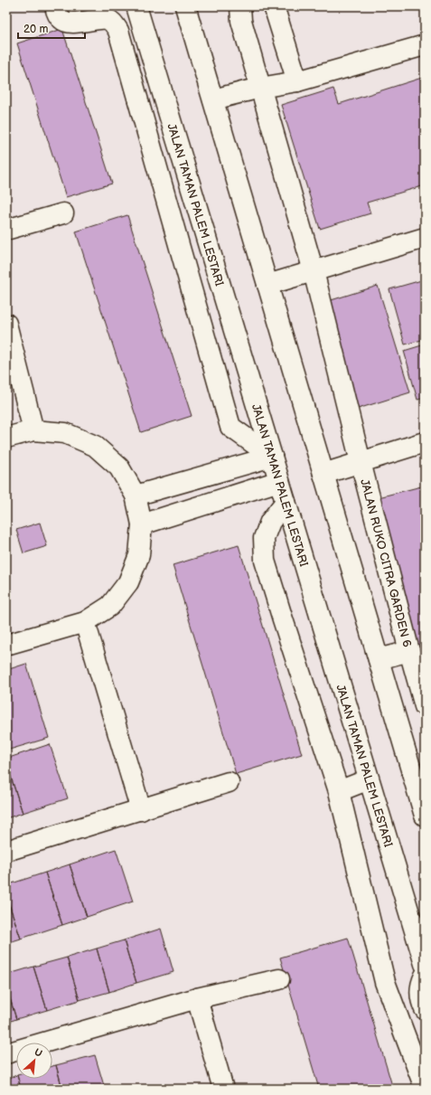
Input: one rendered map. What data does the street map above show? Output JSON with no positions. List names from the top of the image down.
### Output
{
  "streets": {
    "street": ["JALAN TAMAN PALEM LESTARI", "JALAN RUKO CITRA GARDEN 6"]
  },
  "scale_bar": "20 m",
  "north": "top right"
}
